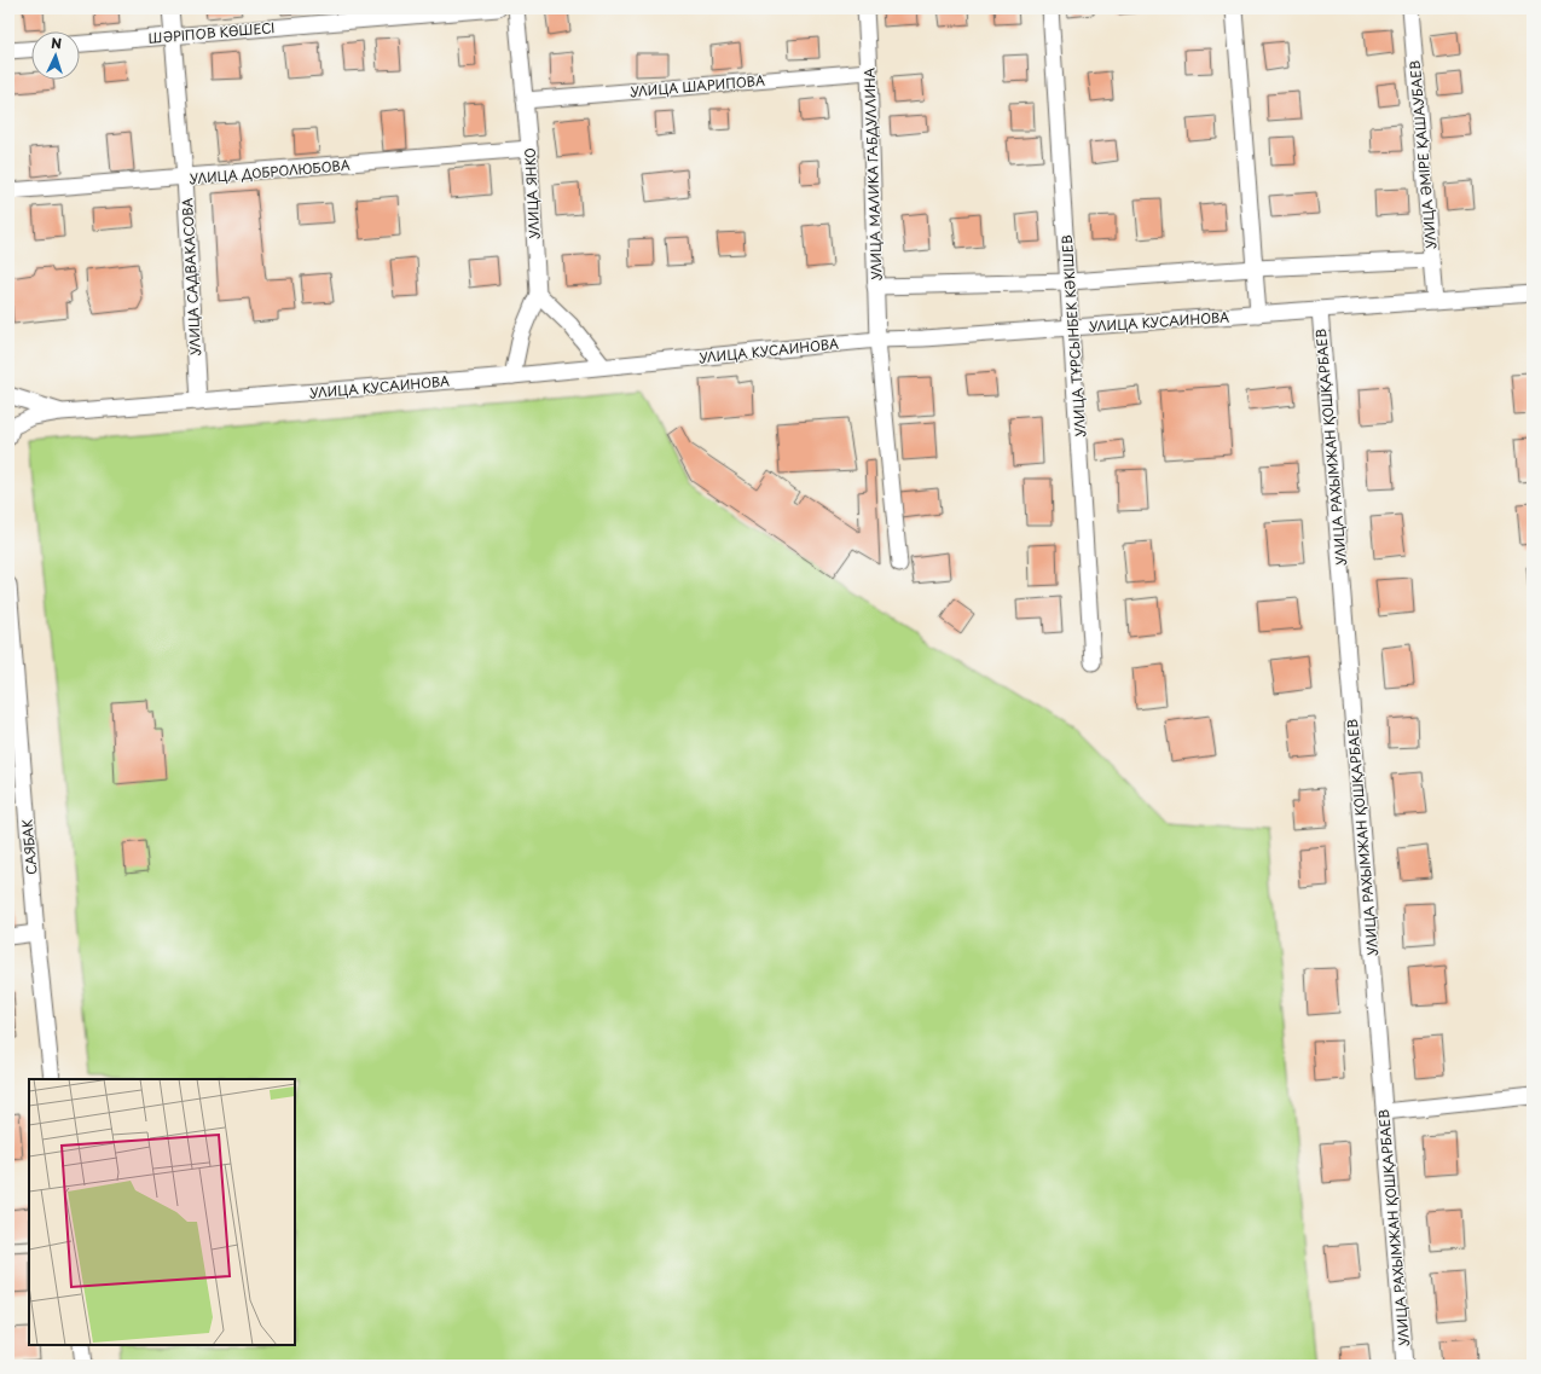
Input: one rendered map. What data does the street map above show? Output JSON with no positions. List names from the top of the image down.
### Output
{
  "streets": {
    "street": [
      "ШӘРІПОВ КӨШЕСІ",
      "УЛИЦА ШАРИПОВА",
      "УЛИЦА ӘМІРЕ ҚАШАУБАЕВ",
      "УЛИЦА ДОБРОЛЮБОВА",
      "УЛИЦА МАЛИКА ГАБДУЛЛИНА",
      "УЛИЦА ЯНКО",
      "УЛИЦА САДВАКАСОВА",
      "УЛИЦА КУСАИНОВА",
      "УЛИЦА ТҰРСЫНБЕК КӘКІШЕВ",
      "УЛИЦА РАХЫМЖАН ҚОШҚАРБАЕВ",
      "САЯБАК"
    ]
  },
  "crossings": [
    ["ШӘРІПОВ КӨШЕСІ", "УЛИЦА САДВАКАСОВА"],
    ["УЛИЦА ШАРИПОВА", "УЛИЦА МАЛИКА ГАБДУЛЛИНА"],
    ["УЛИЦА ШАРИПОВА", "УЛИЦА ЯНКО"],
    ["УЛИЦА ӘМІРЕ ҚАШАУБАЕВ", "УЛИЦА КУСАИНОВА"],
    ["УЛИЦА ДОБРОЛЮБОВА", "УЛИЦА ЯНКО"],
    ["УЛИЦА ДОБРОЛЮБОВА", "УЛИЦА САДВАКАСОВА"],
    ["УЛИЦА МАЛИКА ГАБДУЛЛИНА", "УЛИЦА КУСАИНОВА"],
    ["УЛИЦА ЯНКО", "УЛИЦА КУСАИНОВА"],
    ["УЛИЦА САДВАКАСОВА", "УЛИЦА КУСАИНОВА"],
    ["УЛИЦА КУСАИНОВА", "УЛИЦА ТҰРСЫНБЕК КӘКІШЕВ"],
    ["УЛИЦА КУСАИНОВА", "УЛИЦА РАХЫМЖАН ҚОШҚАРБАЕВ"]
  ],
  "north": "top"
}
